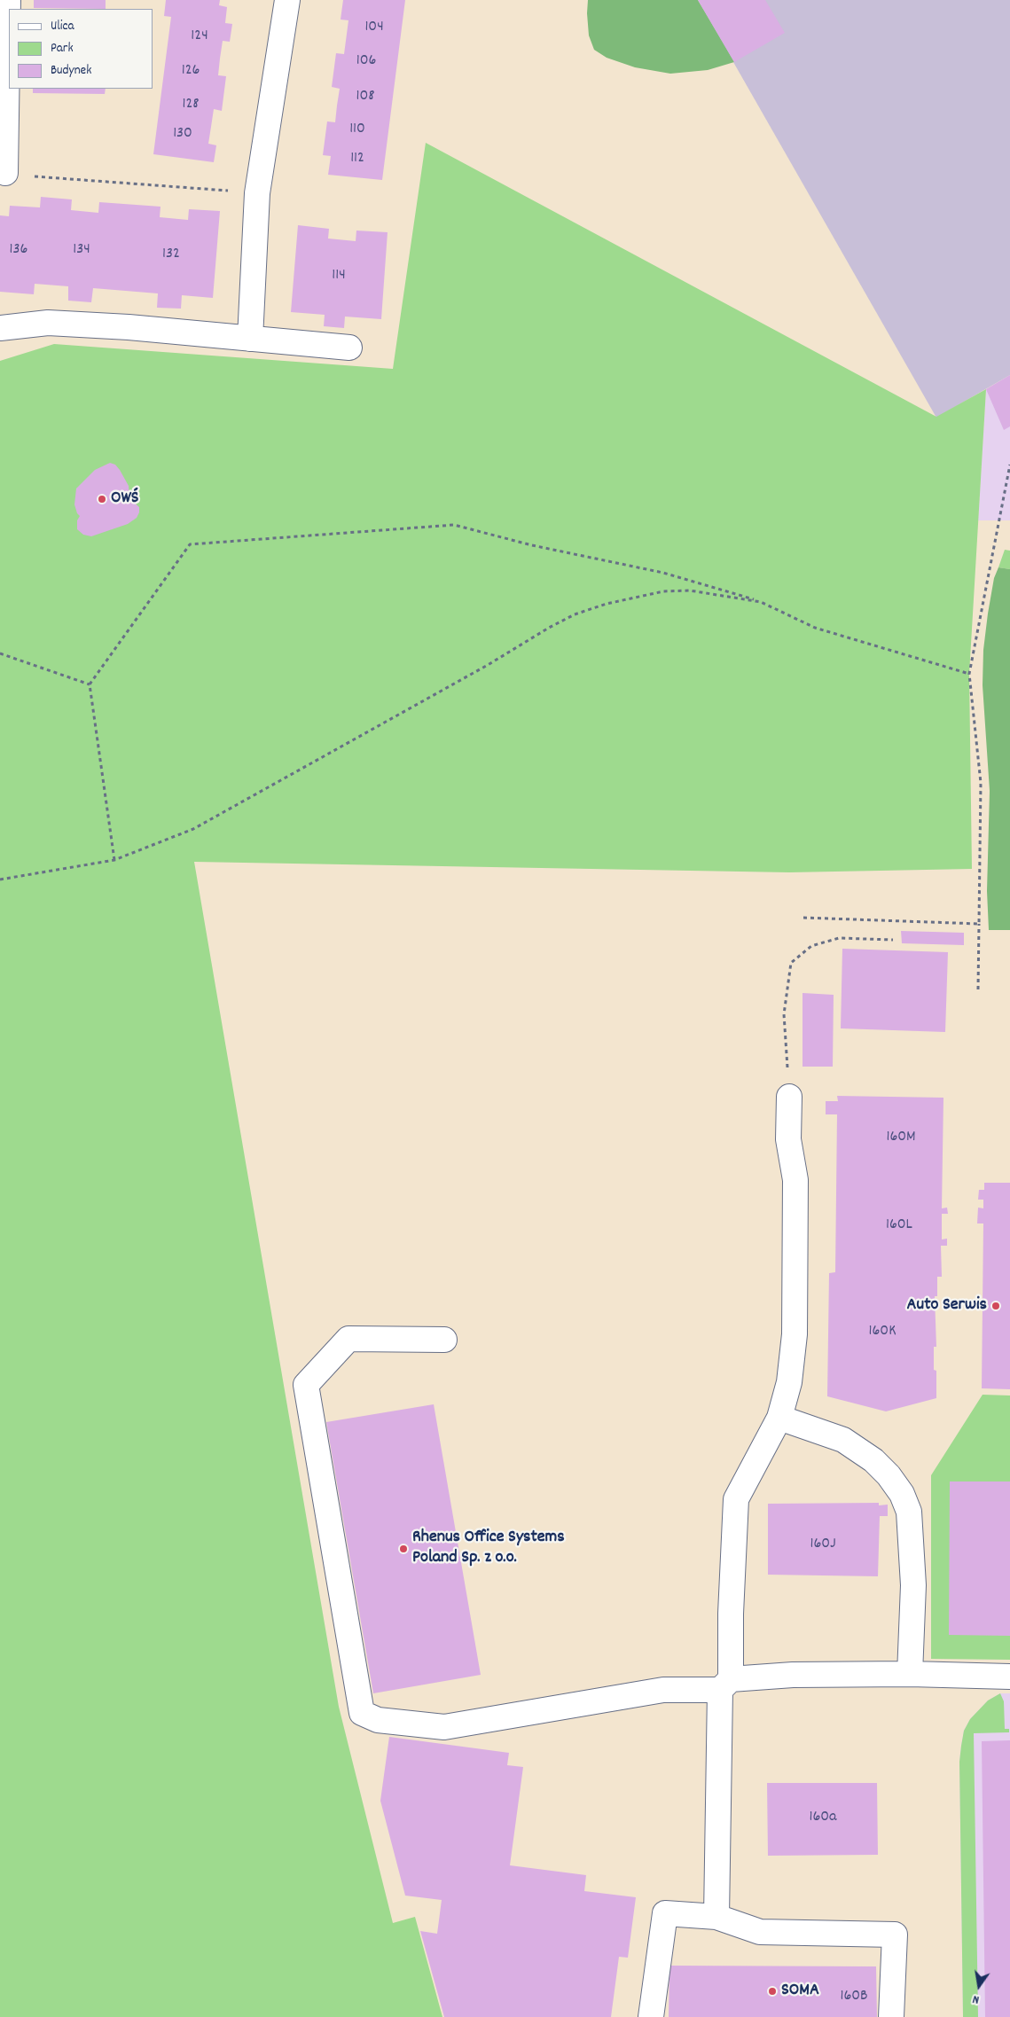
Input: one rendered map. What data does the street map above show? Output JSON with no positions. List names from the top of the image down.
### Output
{
  "places": [
    "OWŚ",
    "Auto Serwis",
    "Rhenus Office Systems Poland Sp. z o.o.",
    "SOMA"
  ],
  "house_numbers": [
    "104",
    "124",
    "106",
    "126",
    "108",
    "128",
    "110",
    "130",
    "112",
    "136",
    "134",
    "132",
    "114",
    "160M",
    "160L",
    "160K",
    "160J",
    "160a",
    "160B"
  ],
  "legend": ["Ulica", "Park", "Budynek"],
  "north": "bottom"
}
